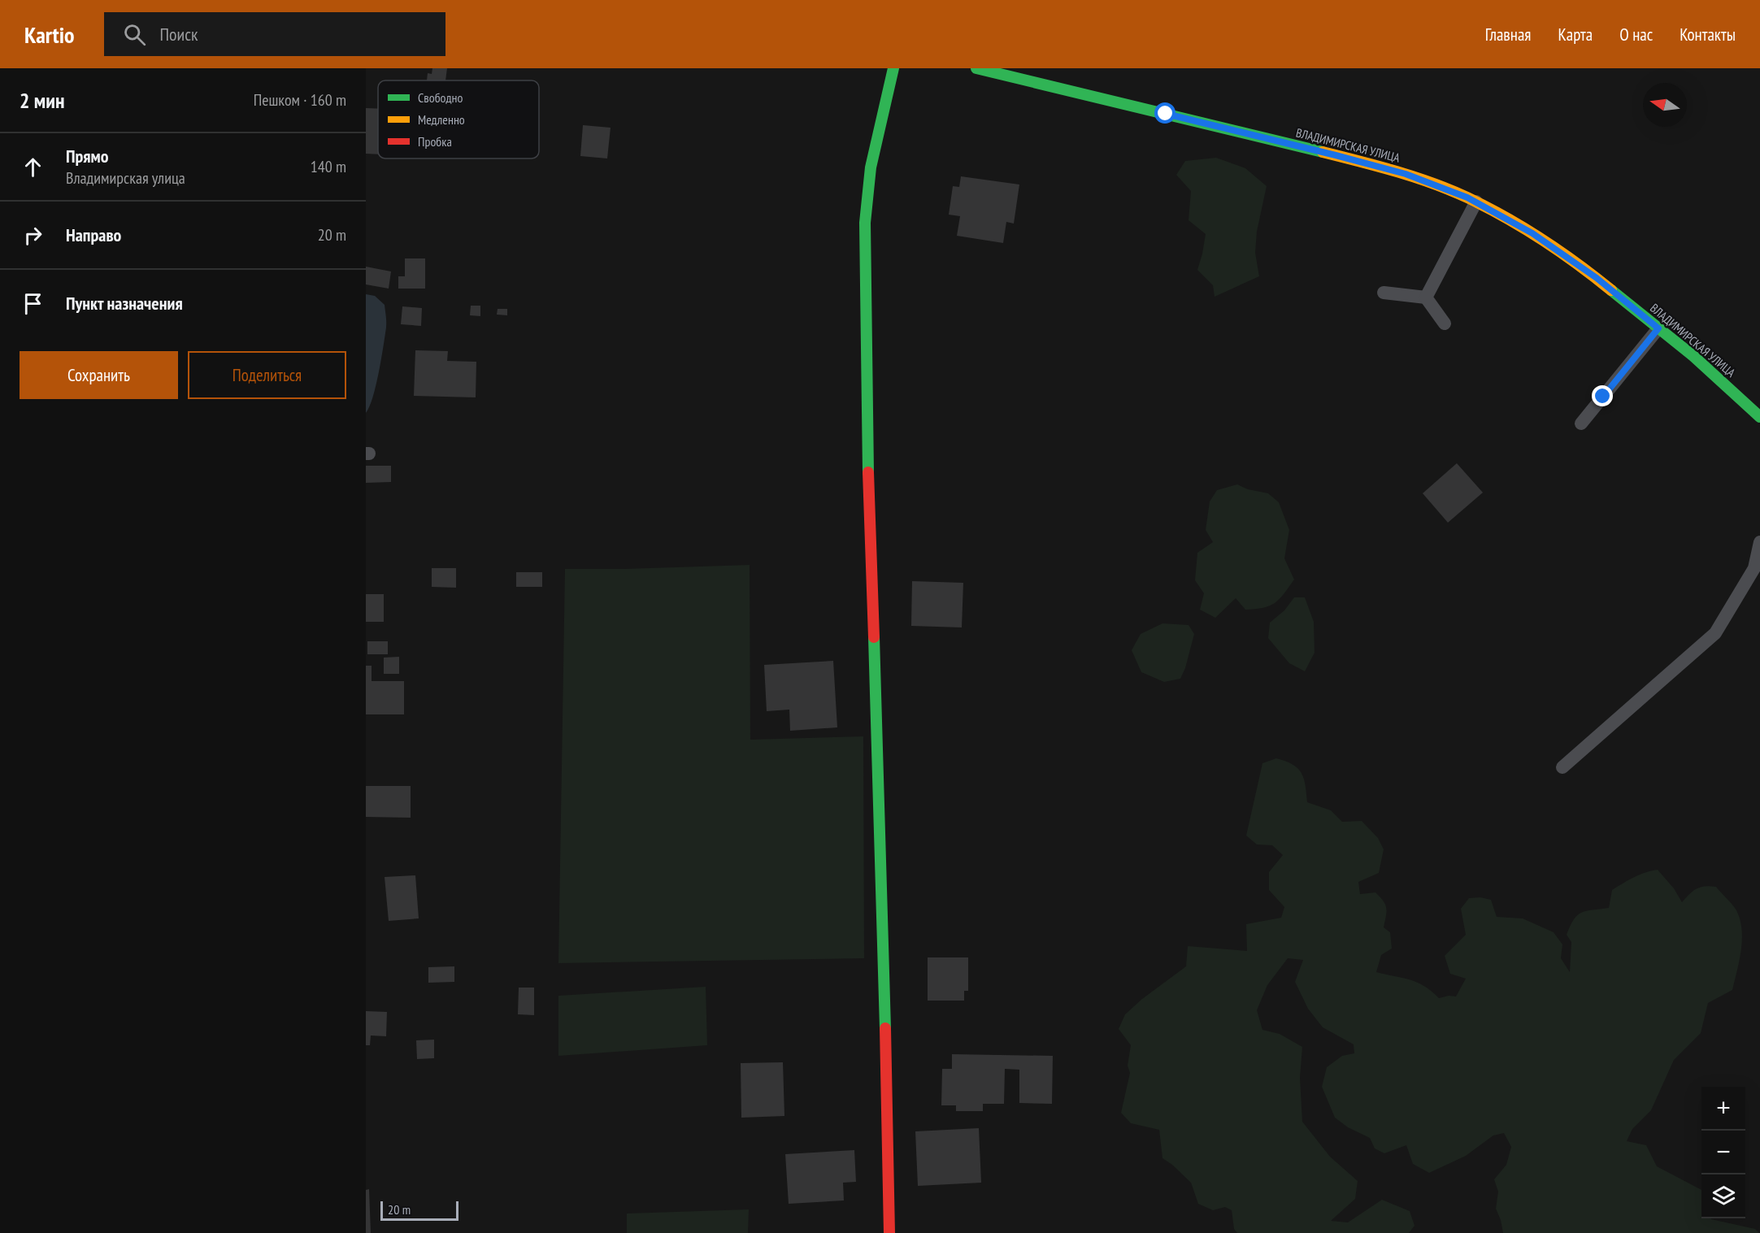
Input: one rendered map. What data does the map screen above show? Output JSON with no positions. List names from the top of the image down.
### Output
{
  "streets": {
    "street": ["ВЛАДИМИРСКАЯ УЛИЦА"]
  },
  "legend": ["Свободно", "Медленно", "Пробка"],
  "scale_bar": "20 m",
  "north": "left",
  "page": {
    "header": "Kartio",
    "search": "Поиск",
    "nav": [
      "Главная",
      "Карта",
      "О нас",
      "Контакты"
    ],
    "heading": ["2 мин", "Пешком · 160 m"],
    "list": [
      ["Прямо", "Владимирская улица", "140 m"],
      ["Направо", "20 m"],
      "Пункт назначения"
    ],
    "buttons": ["Сохранить", "Поделиться"],
    "map_buttons": ["+", "−"],
    "scale": "20 m"
  }
}
